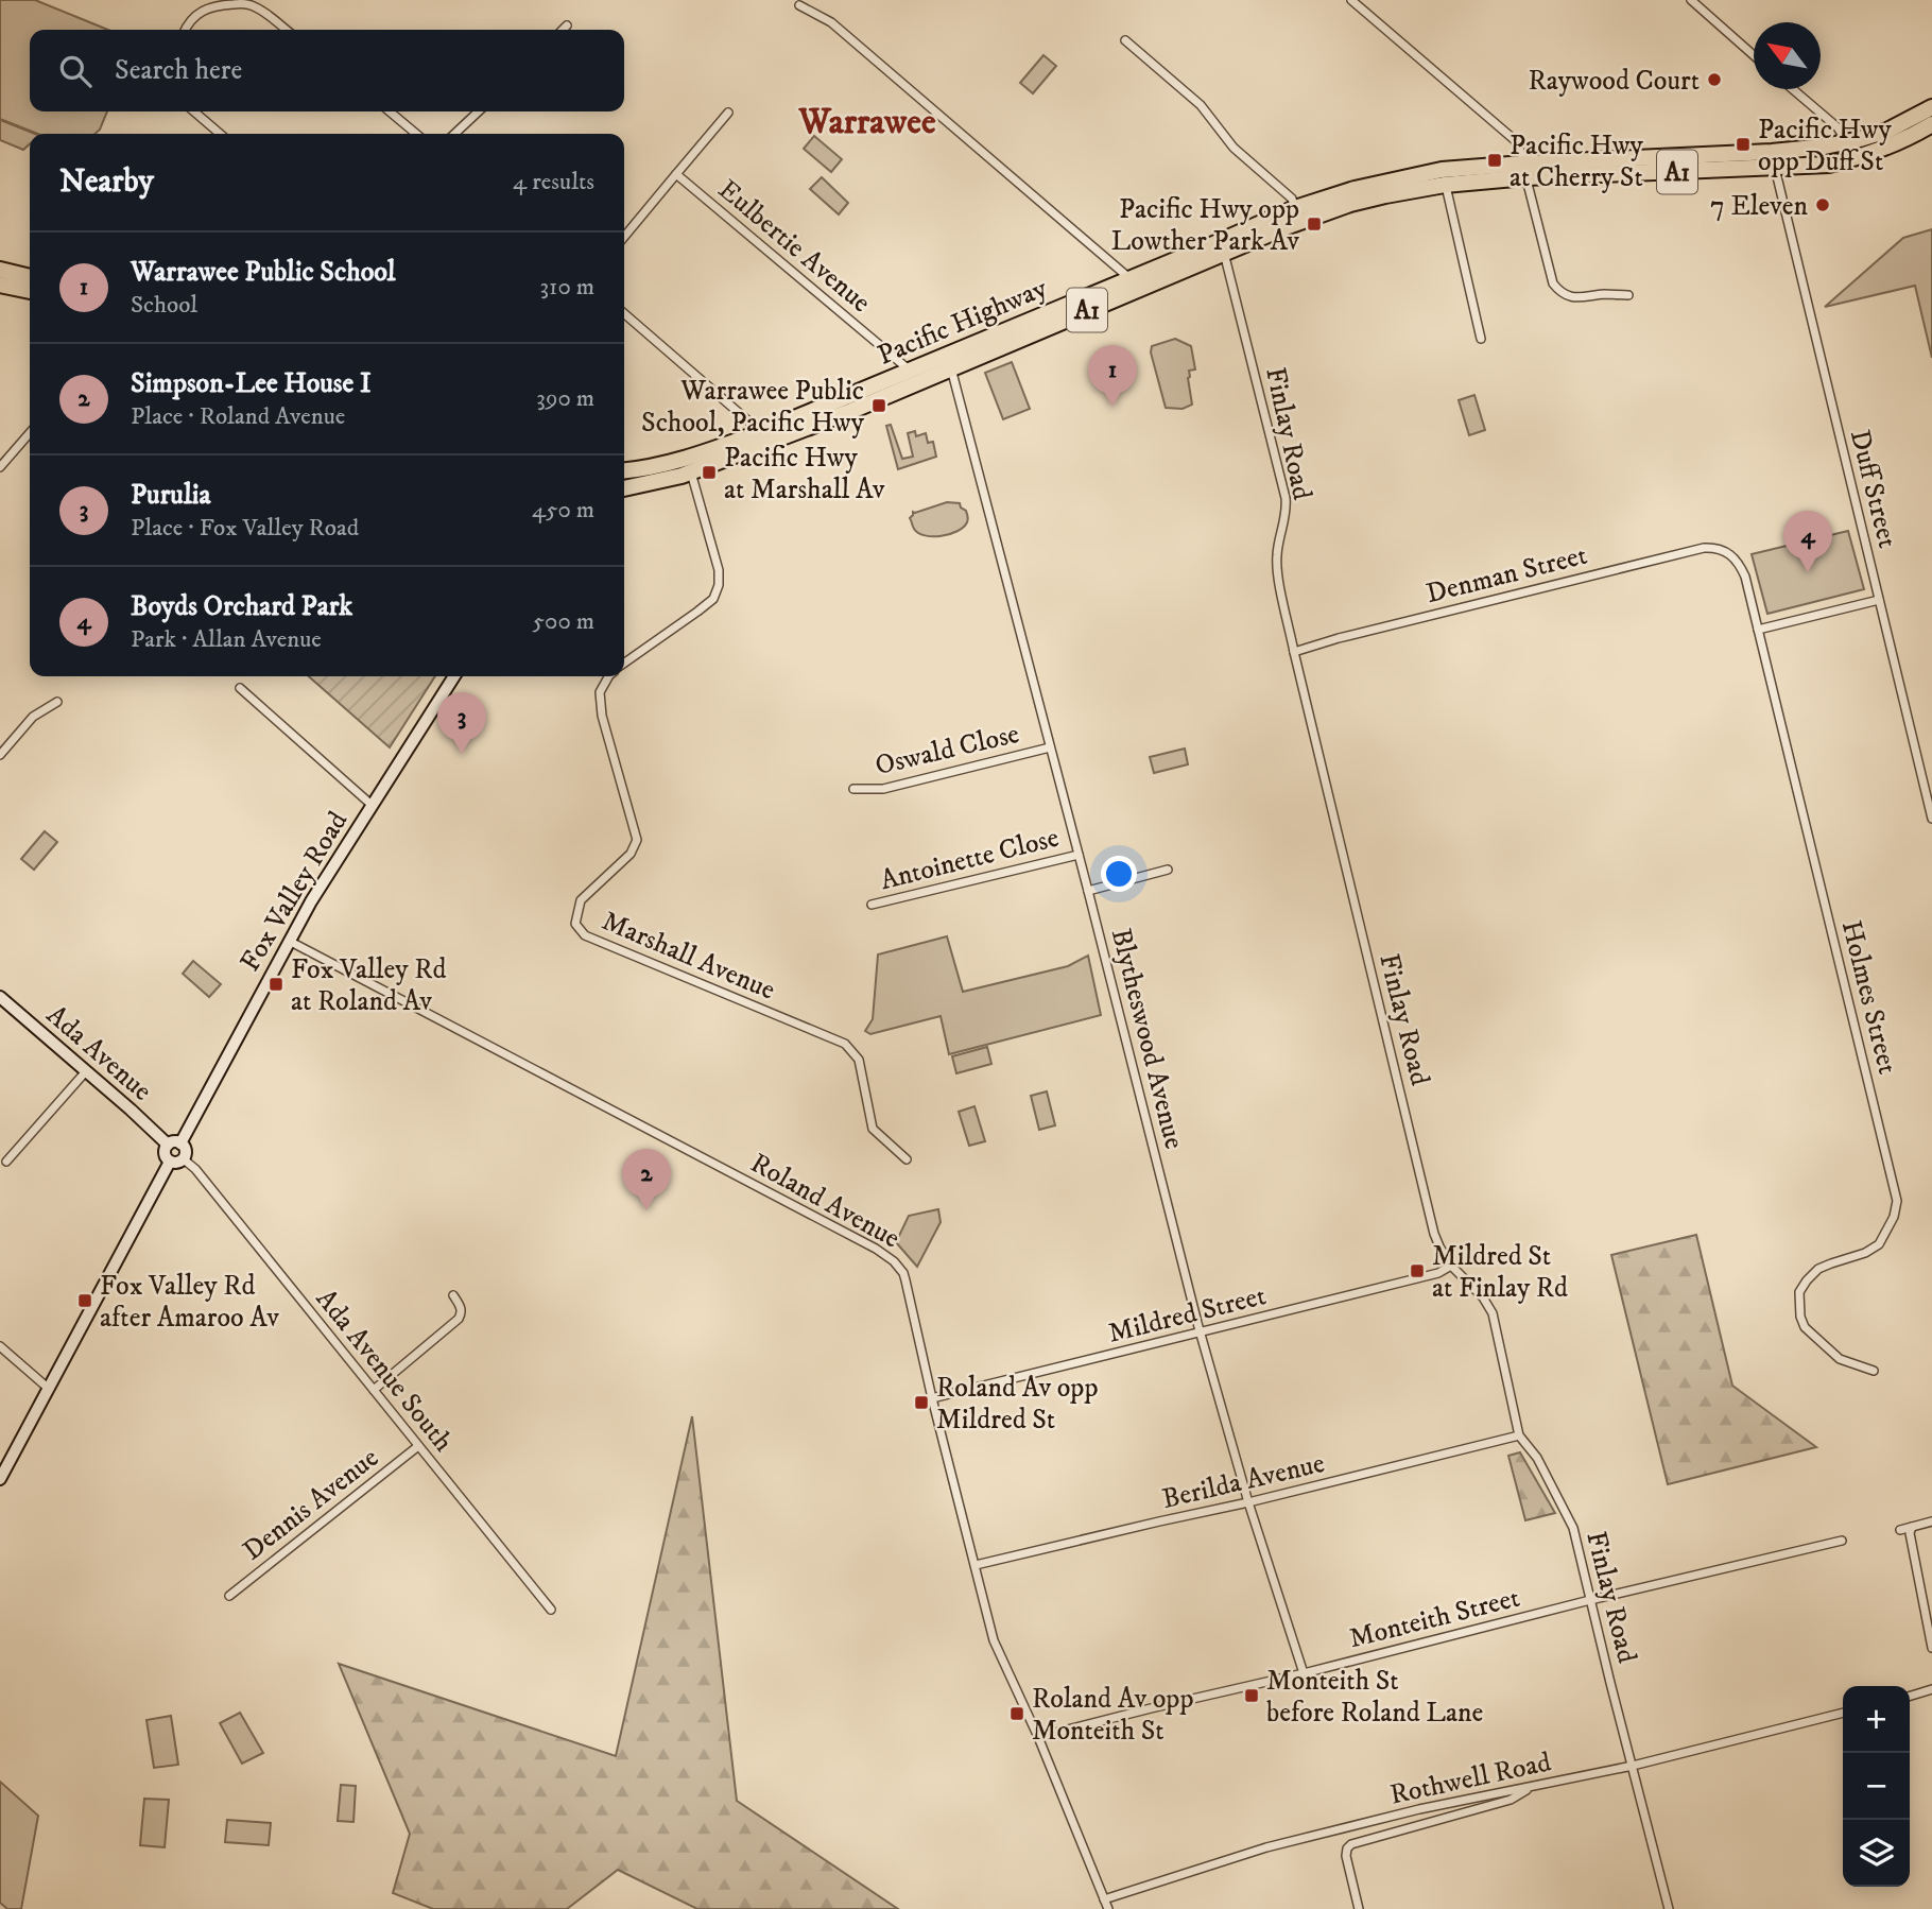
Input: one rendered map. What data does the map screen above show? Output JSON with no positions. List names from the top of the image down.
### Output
{
  "streets": {
    "highway": ["A1", "Pacific Highway"],
    "main road": ["Fox Valley Road", "Ada Avenue"],
    "street": [
      "Eulbertie Avenue",
      "Finlay Road",
      "Duff Street",
      "Denman Street",
      "Oswald Close",
      "Antoinette Close",
      "Marshall Avenue",
      "Holmes Street",
      "Blytheswood Avenue",
      "Roland Avenue",
      "Mildred Street",
      "Ada Avenue South",
      "Berilda Avenue",
      "Dennis Avenue",
      "Monteith Street",
      "Rothwell Road"
    ]
  },
  "crossings": [
    ["Eulbertie Avenue", "Pacific Highway"],
    ["Pacific Highway", "Finlay Road"],
    ["Pacific Highway", "Duff Street"],
    ["Pacific Highway", "Blytheswood Avenue"],
    ["Finlay Road", "Denman Street"],
    ["Finlay Road", "Mildred Street"],
    ["Finlay Road", "Berilda Avenue"],
    ["Finlay Road", "Monteith Street"],
    ["Finlay Road", "Rothwell Road"],
    ["Denman Street", "Holmes Street"],
    ["Oswald Close", "Blytheswood Avenue"],
    ["Antoinette Close", "Blytheswood Avenue"],
    ["Fox Valley Road", "Ada Avenue"],
    ["Fox Valley Road", "Roland Avenue"],
    ["Fox Valley Road", "Ada Avenue South"],
    ["Blytheswood Avenue", "Mildred Street"],
    ["Blytheswood Avenue", "Berilda Avenue"],
    ["Blytheswood Avenue", "Monteith Street"],
    ["Ada Avenue", "Ada Avenue South"],
    ["Roland Avenue", "Mildred Street"],
    ["Roland Avenue", "Berilda Avenue"],
    ["Roland Avenue", "Monteith Street"],
    ["Roland Avenue", "Rothwell Road"],
    ["Ada Avenue South", "Dennis Avenue"]
  ],
  "districts": ["Warrawee"],
  "places": {
    "other": ["Raywood Court", "7 Eleven"],
    "transit": [
      "Pacific Hwy opp Duff St",
      "Pacific Hwy at Cherry St",
      "Pacific Hwy opp Lowther Park Av",
      "Warrawee Public School, Pacific Hwy",
      "Pacific Hwy at Marshall Av",
      "Fox Valley Rd at Roland Av",
      "Mildred St at Finlay Rd",
      "Fox Valley Rd after Amaroo Av",
      "Roland Av opp Mildred St",
      "Monteith St before Roland Lane",
      "Roland Av opp Monteith St"
    ]
  },
  "north": "top left",
  "page": {
    "search": "Search here",
    "heading": ["Nearby", "4 results"],
    "list": [
      {
        "mark": "1",
        "name": "Warrawee Public School",
        "note": "School",
        "value": "310 m"
      },
      {
        "mark": "2",
        "name": "Simpson-Lee House I",
        "note": "Place · Roland Avenue",
        "value": "390 m"
      },
      {
        "mark": "3",
        "name": "Purulia",
        "note": "Place · Fox Valley Road",
        "value": "450 m"
      },
      {
        "mark": "4",
        "name": "Boyds Orchard Park",
        "note": "Park · Allan Avenue",
        "value": "500 m"
      }
    ],
    "pins": [
      "1",
      "4",
      "3",
      "2"
    ],
    "map_buttons": ["+", "−"]
  }
}
